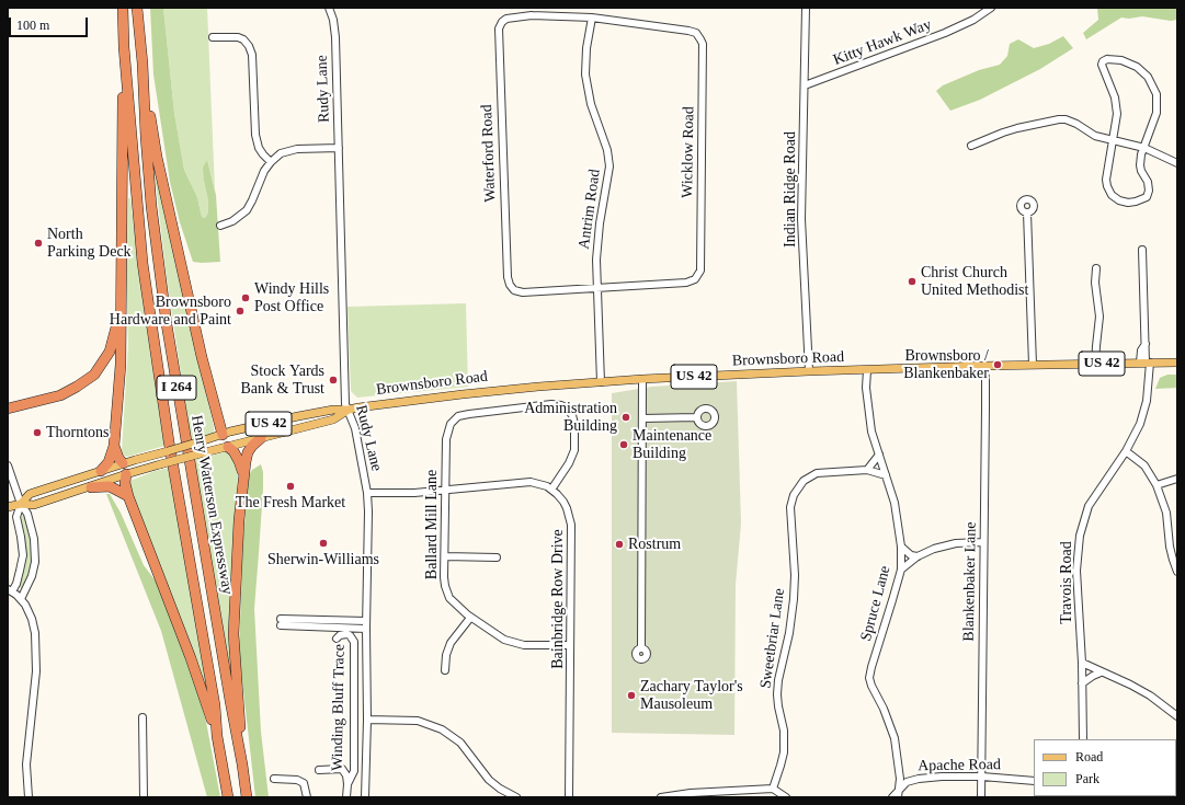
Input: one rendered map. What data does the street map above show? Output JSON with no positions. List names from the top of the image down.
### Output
{
  "streets": {
    "highway": ["I 264", "Henry Watterson Expressway"],
    "main road": ["Brownsboro Road", "US 42"],
    "street": [
      "Kitty Hawk Way",
      "Rudy Lane",
      "Wicklow Road",
      "Waterford Road",
      "Indian Ridge Road",
      "Antrim Road",
      "Ballard Mill Lane",
      "Blankenbaker Lane",
      "Travois Road",
      "Bainbridge Row Drive",
      "Spruce Lane",
      "Sweetbriar Lane",
      "Winding Bluff Trace",
      "Apache Road"
    ]
  },
  "crossings": [
    ["Kitty Hawk Way", "Indian Ridge Road"],
    ["Rudy Lane", "Brownsboro Road"],
    ["Rudy Lane", "Bainbridge Row Drive"],
    ["Wicklow Road", "Waterford Road"],
    ["Wicklow Road", "Antrim Road"],
    ["Waterford Road", "Antrim Road"],
    ["Indian Ridge Road", "Brownsboro Road"],
    ["Antrim Road", "Brownsboro Road"],
    ["Brownsboro Road", "US 42"],
    ["Brownsboro Road", "Blankenbaker Lane"],
    ["Brownsboro Road", "Travois Road"],
    ["Brownsboro Road", "Spruce Lane"],
    ["Ballard Mill Lane", "Bainbridge Row Drive"],
    ["Blankenbaker Lane", "Apache Road"],
    ["Spruce Lane", "Sweetbriar Lane"],
    ["Spruce Lane", "Apache Road"]
  ],
  "places": [
    "North Parking Deck",
    "Christ Church United Methodist",
    "Windy Hills Post Office",
    "Brownsboro Hardware and Paint",
    "Brownsboro / Blankenbaker",
    "Stock Yards Bank & Trust",
    "Administration Building",
    "Thorntons",
    "Maintenance Building",
    "The Fresh Market",
    "Sherwin-Williams",
    "Rostrum",
    "Zachary Taylor's Mausoleum"
  ],
  "legend": ["Road", "Park"],
  "scale_bar": "100 m"
}
